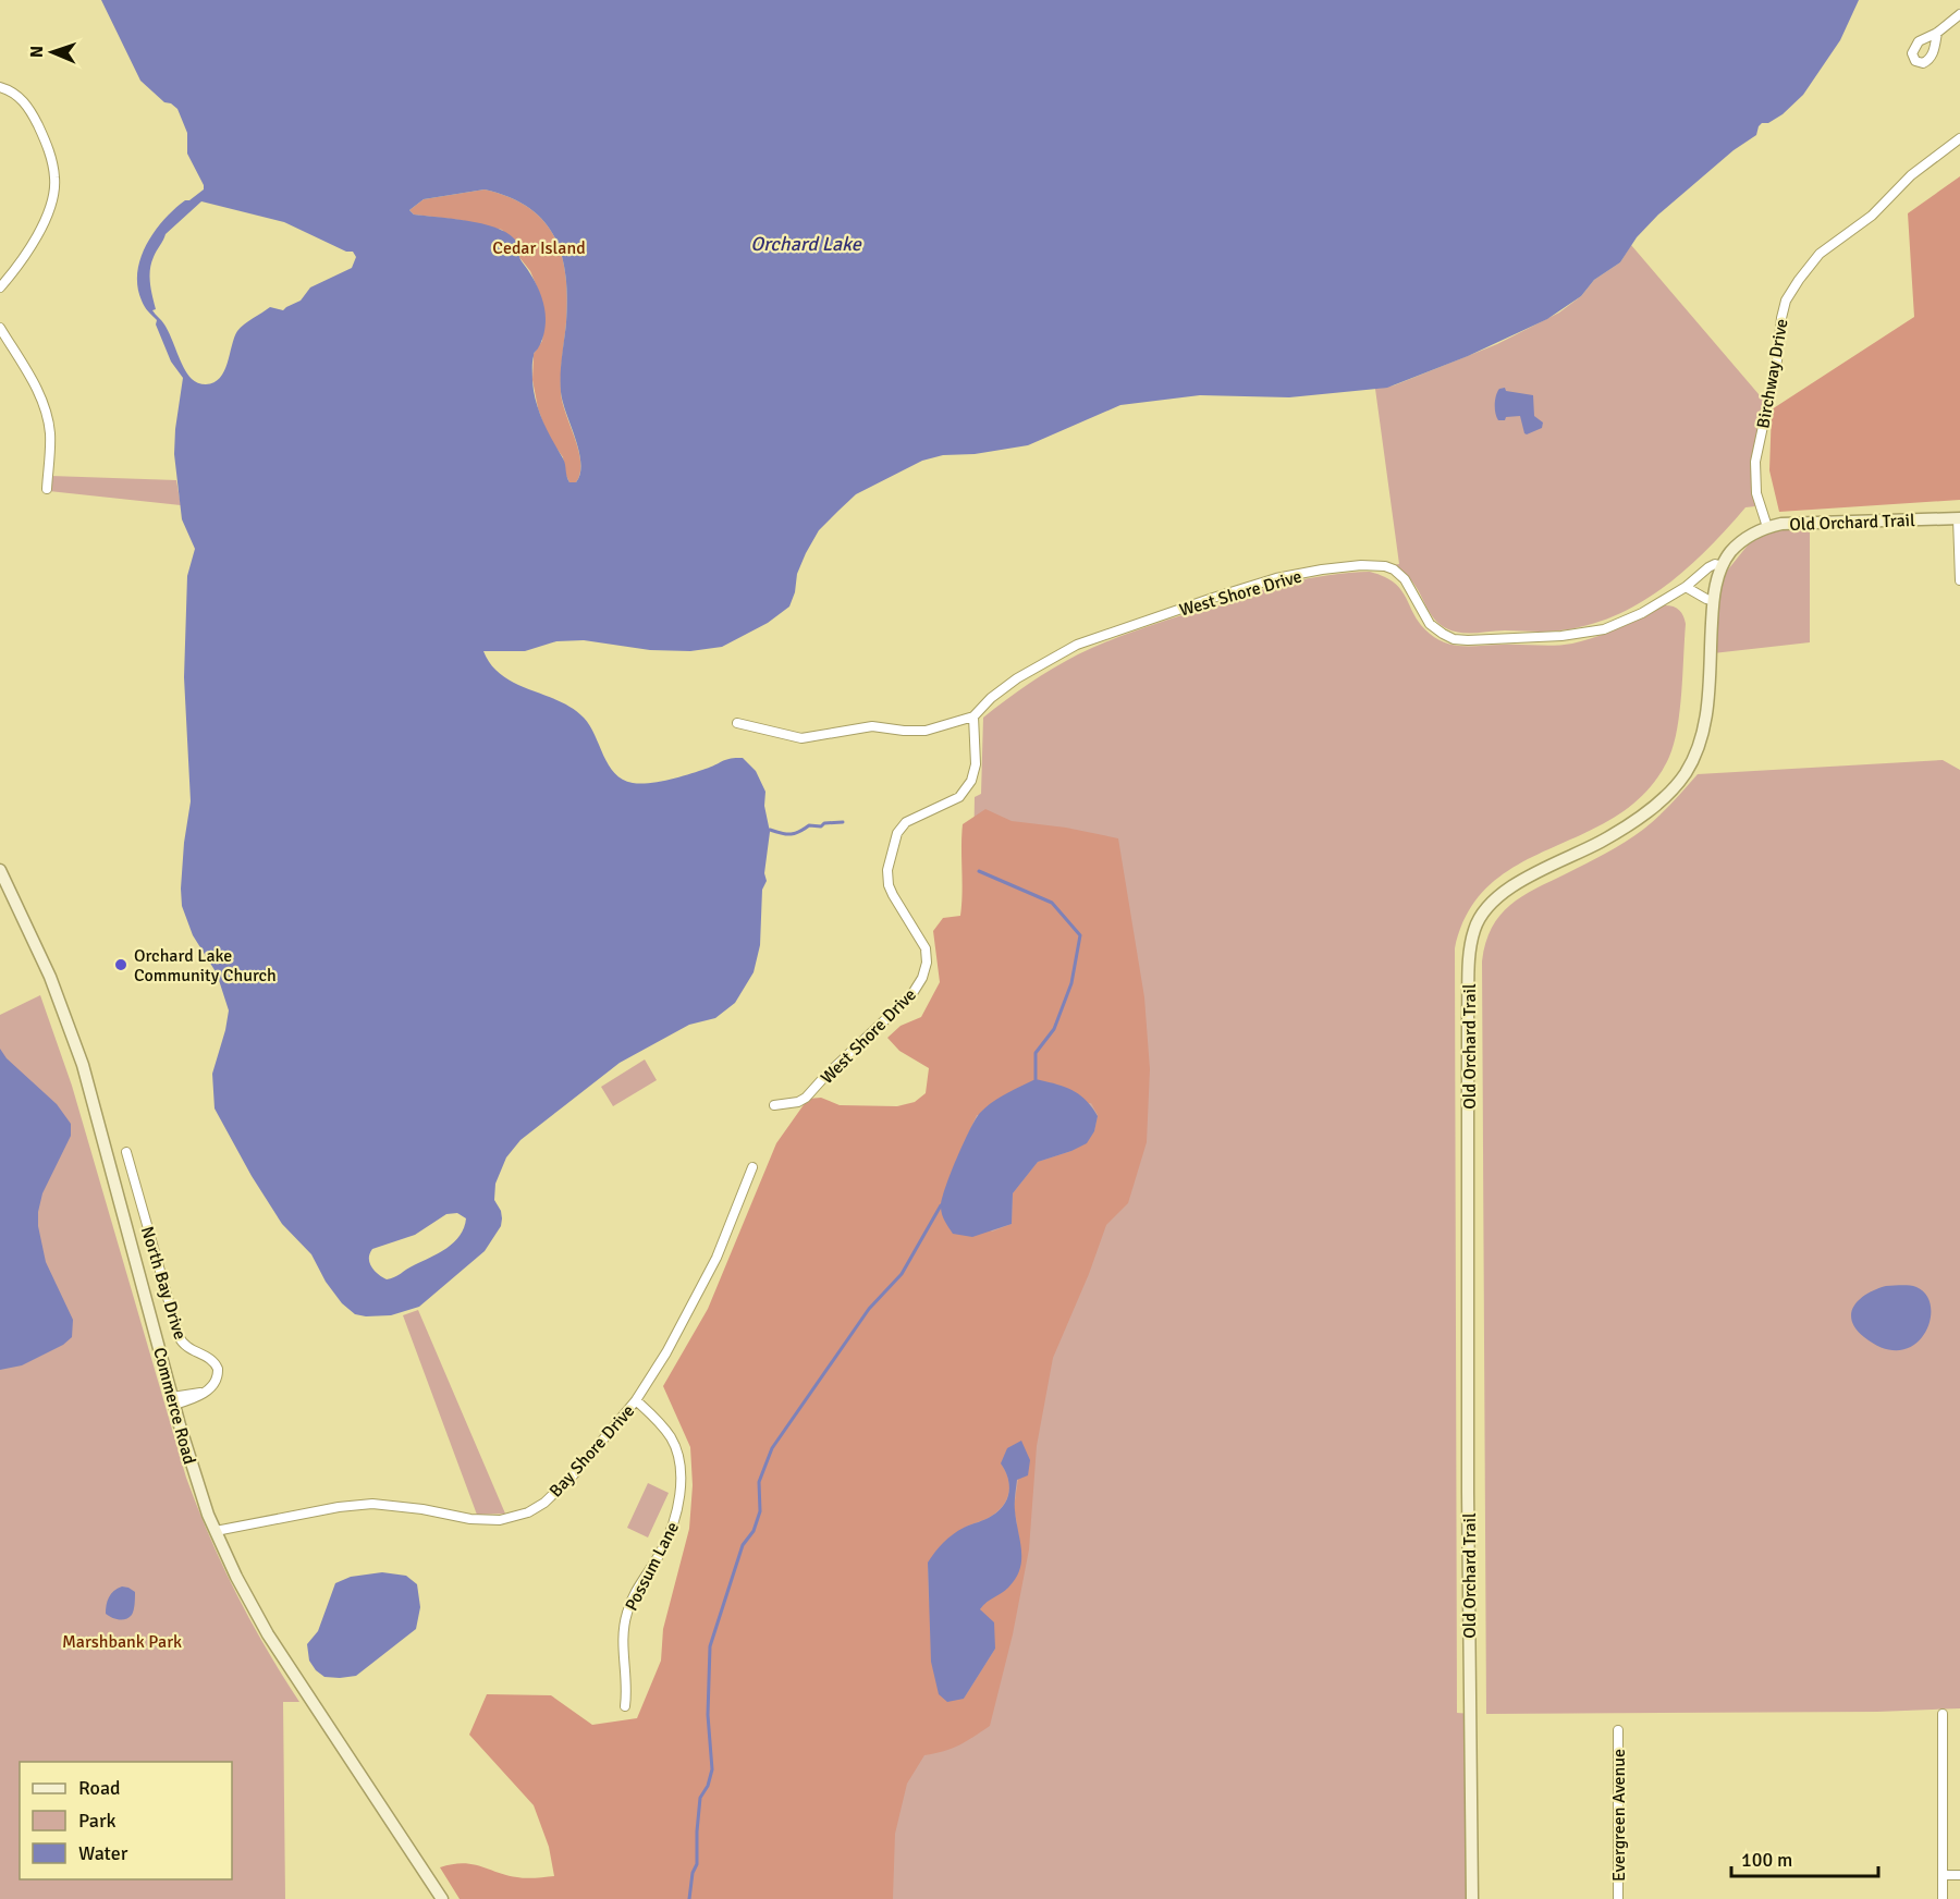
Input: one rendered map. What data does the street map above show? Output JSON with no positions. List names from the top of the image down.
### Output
{
  "streets": {
    "street": [
      "Birchway Drive",
      "Old Orchard Trail",
      "West Shore Drive",
      "North Bay Drive",
      "Commerce Road",
      "Bay Shore Drive",
      "Possum Lane",
      "Evergreen Avenue"
    ]
  },
  "crossings": [
    ["Birchway Drive", "Old Orchard Trail"],
    ["Old Orchard Trail", "West Shore Drive"],
    ["North Bay Drive", "Commerce Road"],
    ["Commerce Road", "Bay Shore Drive"],
    ["Bay Shore Drive", "Possum Lane"]
  ],
  "water": ["Orchard Lake"],
  "parks": ["Cedar Island", "Marshbank Park"],
  "places": ["Orchard Lake Community Church"],
  "legend": ["Road", "Park", "Water"],
  "scale_bar": "100 m",
  "north": "left"
}
